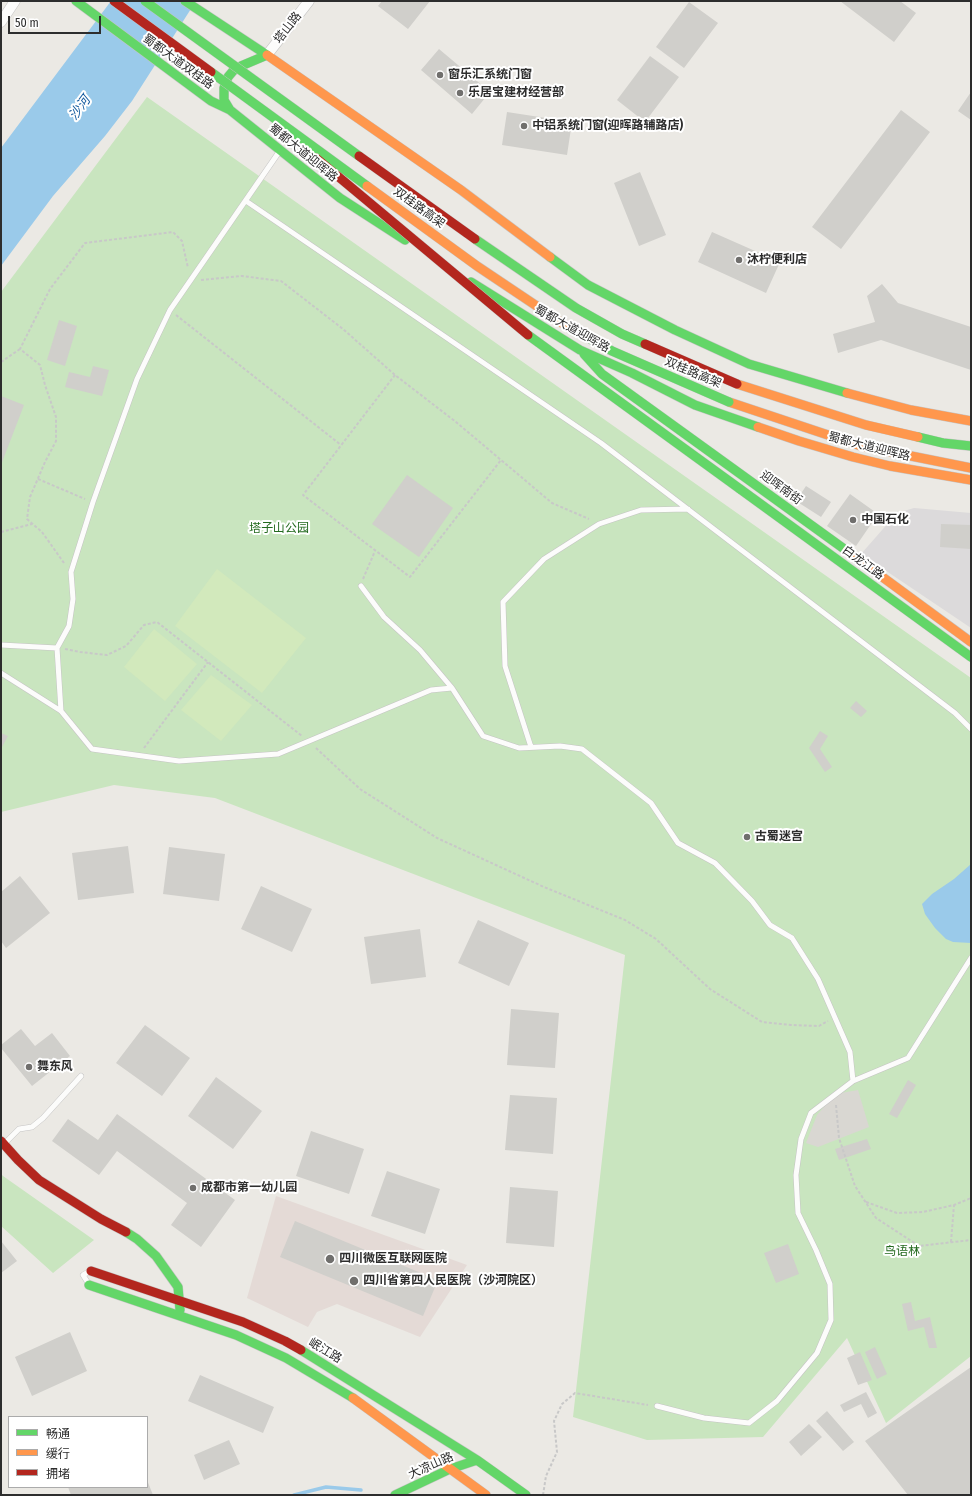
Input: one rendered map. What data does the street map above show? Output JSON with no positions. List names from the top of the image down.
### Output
{
  "streets": {
    "main road": [
      "蜀都大道双桂路",
      "蜀都大道迎晖路",
      "双桂路高架",
      "迎晖南街",
      "白龙江路",
      "岷江路",
      "大凉山路"
    ],
    "street": ["塔山路"]
  },
  "crossings": [
    ["蜀都大道双桂路", "蜀都大道迎晖路"],
    ["蜀都大道迎晖路", "双桂路高架"],
    ["蜀都大道迎晖路", "迎晖南街"],
    ["双桂路高架", "白龙江路"],
    ["岷江路", "大凉山路"]
  ],
  "water": ["沙河"],
  "parks": ["塔子山公园", "鸟语林"],
  "places": [
    "窗乐汇系统门窗",
    "乐居宝建材经营部",
    "中铝系统门窗(迎晖路辅路店)",
    "沐柠便利店",
    "中国石化",
    "古蜀迷宫",
    "舞东风",
    "成都市第一幼儿园",
    "四川微医互联网医院",
    "四川省第四人民医院（沙河院区）"
  ],
  "legend": ["畅通", "缓行", "拥堵"],
  "scale_bar": "50 m"
}
